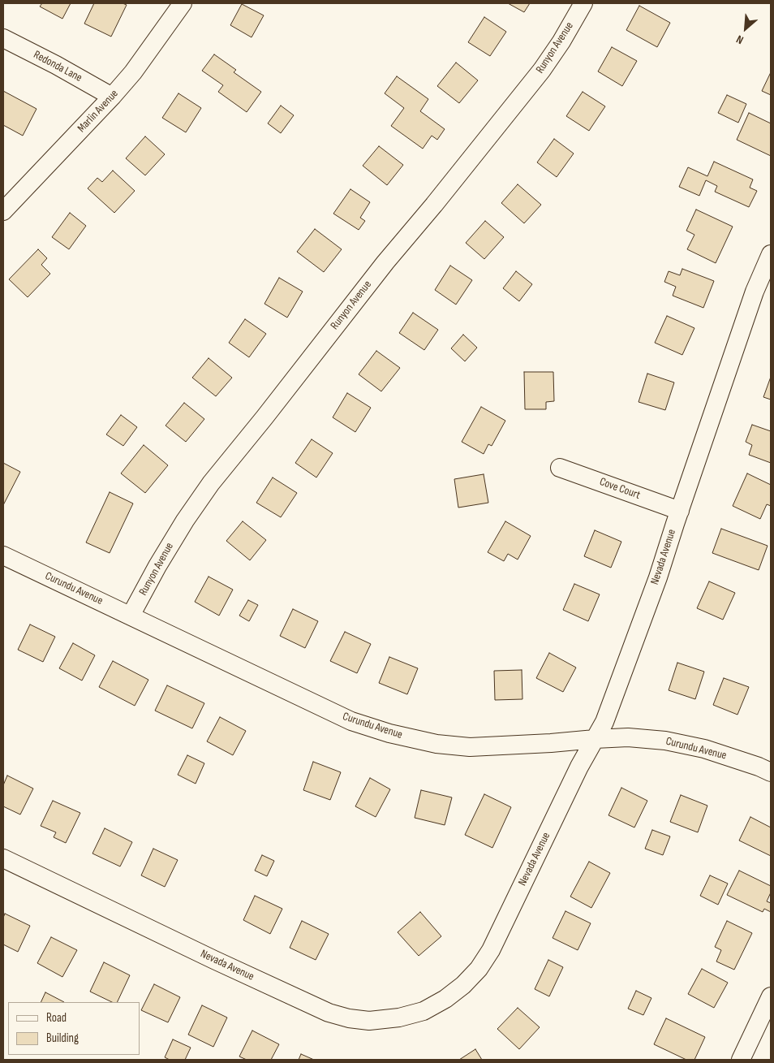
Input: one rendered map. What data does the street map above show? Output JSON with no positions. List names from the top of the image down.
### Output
{
  "streets": {
    "street": [
      "Runyon Avenue",
      "Redonda Lane",
      "Marlin Avenue",
      "Cove Court",
      "Nevada Avenue",
      "Curundu Avenue"
    ]
  },
  "crossings": [
    ["Runyon Avenue", "Curundu Avenue"],
    ["Redonda Lane", "Marlin Avenue"],
    ["Cove Court", "Nevada Avenue"],
    ["Nevada Avenue", "Curundu Avenue"]
  ],
  "legend": ["Road", "Building"],
  "north": "bottom left"
}
